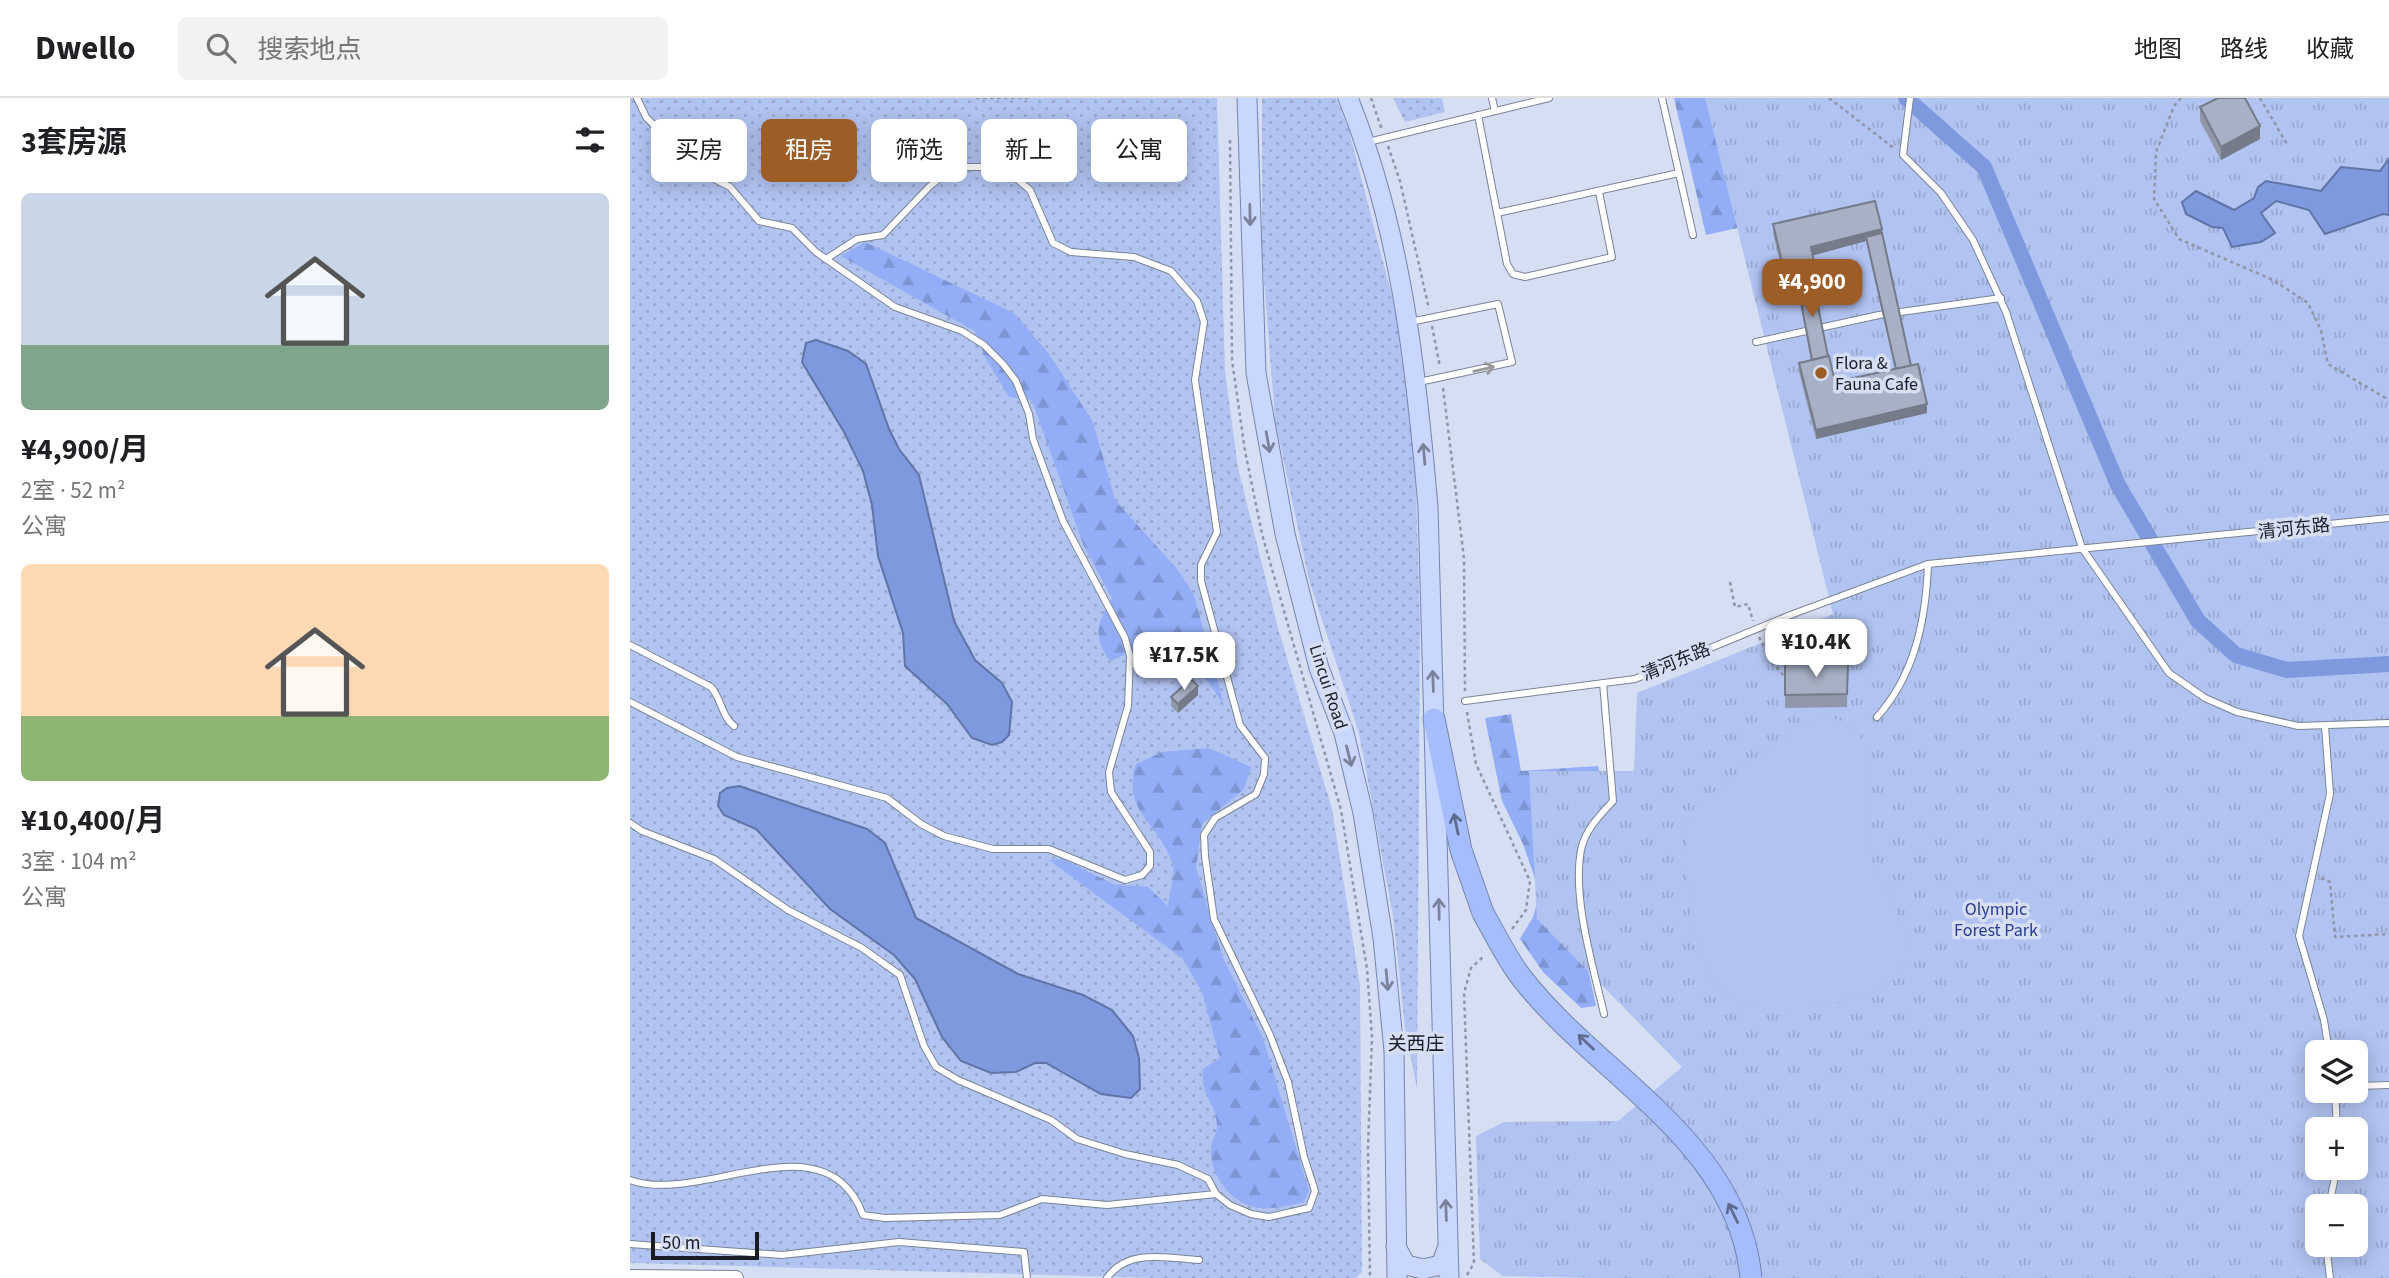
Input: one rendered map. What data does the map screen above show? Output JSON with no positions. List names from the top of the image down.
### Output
{
  "streets": {
    "main road": ["Lincui Road"],
    "lane": ["清河东路"]
  },
  "districts": ["关西庄"],
  "parks": ["Olympic Forest Park"],
  "places": ["Flora & Fauna Cafe"],
  "scale_bar": "50 m",
  "page": {
    "header": "Dwello",
    "search": "搜索地点",
    "nav": ["地图", "路线", "收藏"],
    "heading": "3套房源",
    "chip": [
      "买房",
      "租房",
      "筛选",
      "新上",
      "公寓"
    ],
    "list": [
      {
        "name": "¥4,900/月",
        "note": "2室 · 52 m² · 公寓"
      },
      {
        "name": "¥10,400/月",
        "note": "3室 · 104 m² · 公寓"
      }
    ],
    "price": ["¥4,900", "¥10.4K", "¥17.5K"],
    "map_buttons": ["+", "−"],
    "scale": "50 m"
  }
}
